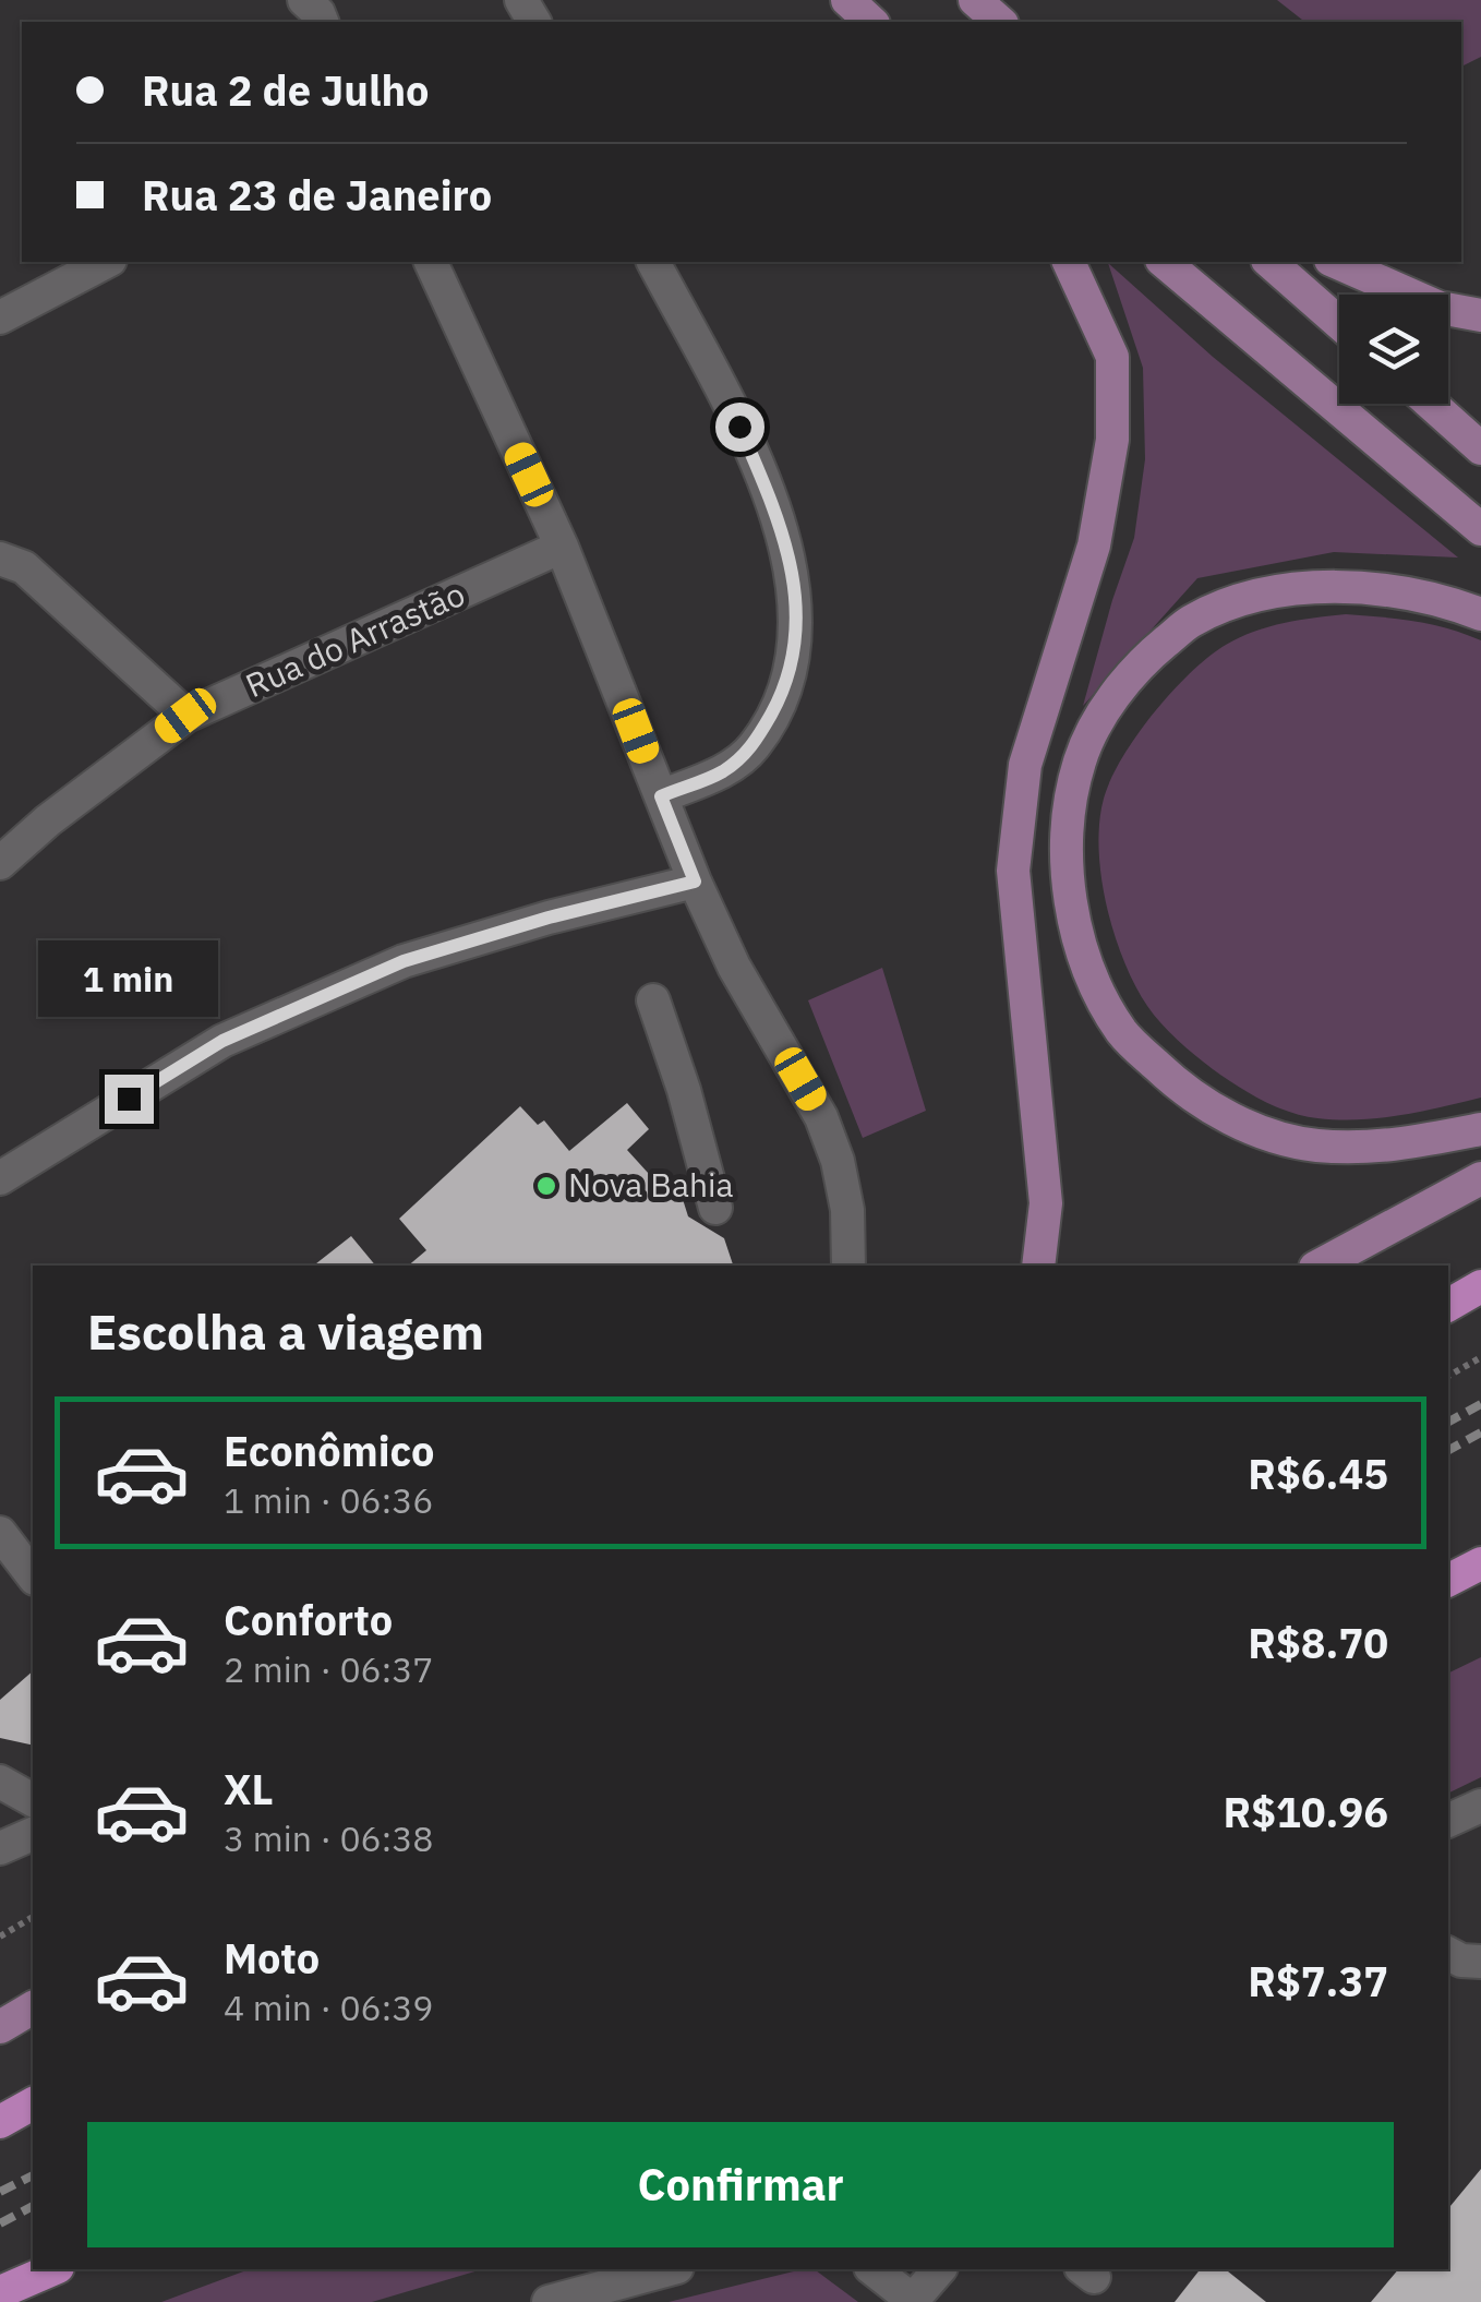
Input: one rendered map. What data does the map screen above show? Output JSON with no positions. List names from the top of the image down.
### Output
{
  "streets": {
    "street": ["Rua do Arrastão"]
  },
  "places": ["Nova Bahia"],
  "page": {
    "banner": ["Rua 2 de Julho", "Rua 23 de Janeiro"],
    "bubble": "1 min",
    "heading": "Escolha a viagem",
    "list": [
      {
        "name": "Econômico",
        "note": "1 min · 06:36",
        "value": "R$6.45"
      },
      {
        "name": "Conforto",
        "note": "2 min · 06:37",
        "value": "R$8.70"
      },
      {
        "name": "XL",
        "note": "3 min · 06:38",
        "value": "R$10.96"
      },
      {
        "name": "Moto",
        "note": "4 min · 06:39",
        "value": "R$7.37"
      }
    ],
    "buttons": "Confirmar"
  }
}
